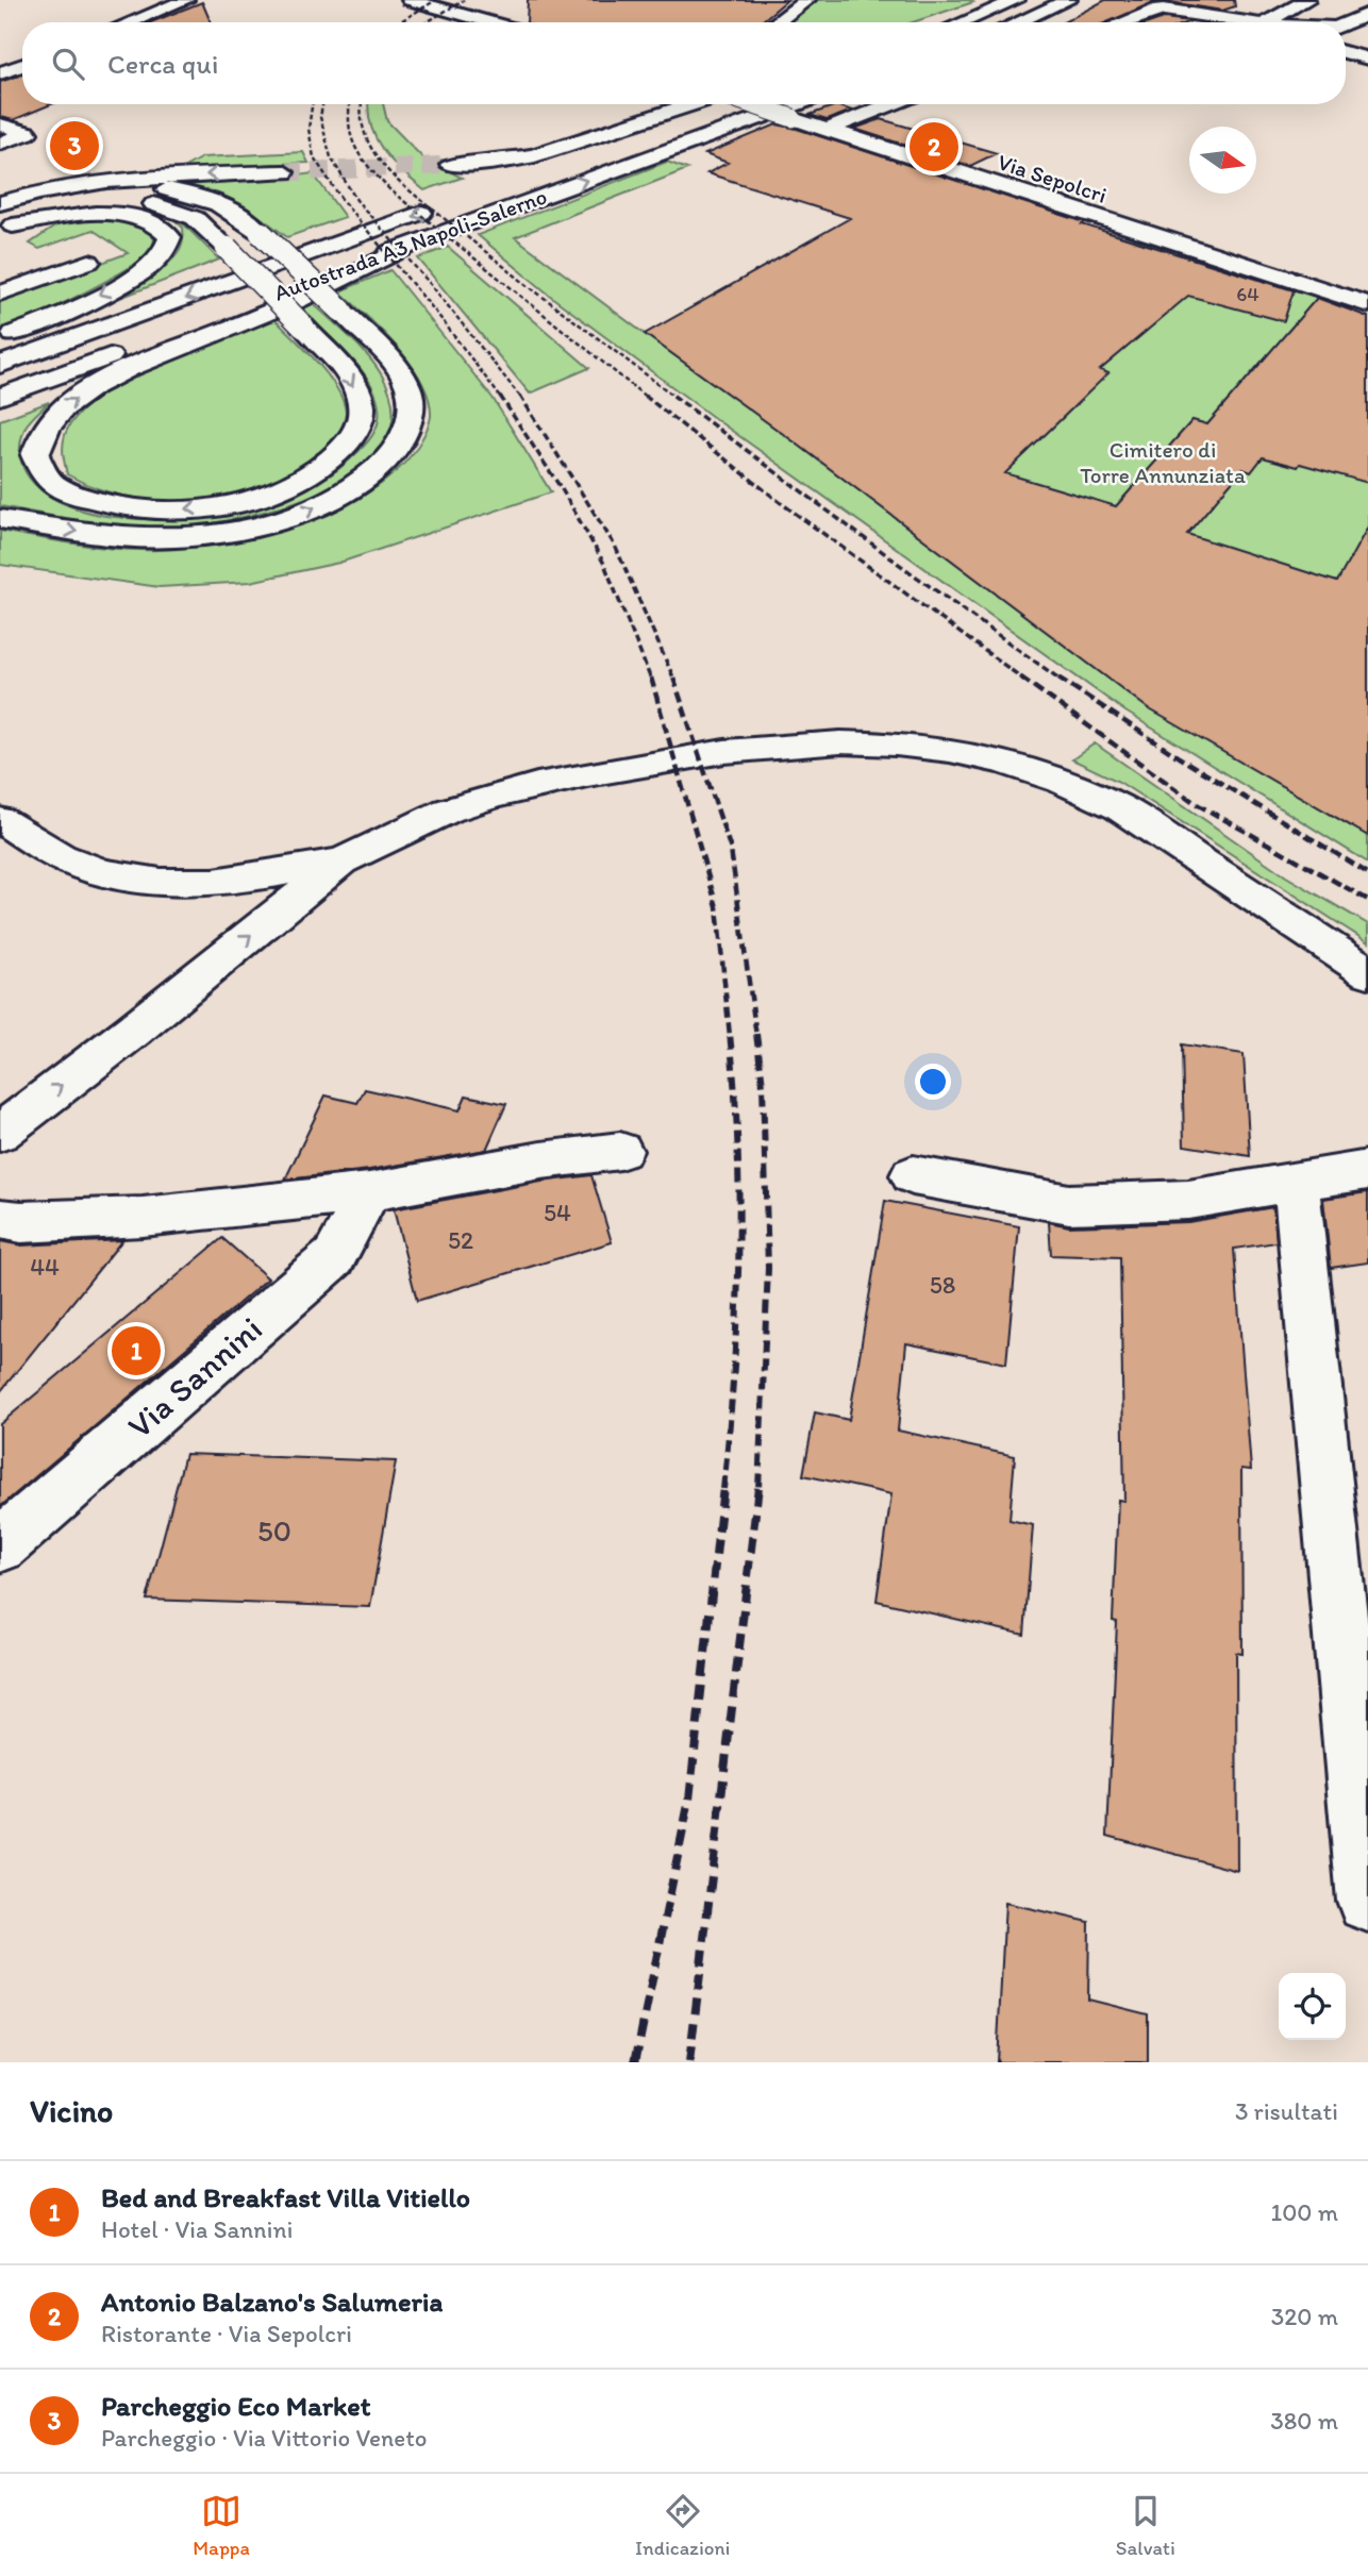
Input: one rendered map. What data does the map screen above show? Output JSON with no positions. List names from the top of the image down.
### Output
{
  "streets": {
    "main road": ["Via Sepolcri", "Autostrada A3 Napoli-Salerno", "Via Sannini"]
  },
  "parks": ["Cimitero di Torre Annunziata"],
  "house_numbers": [
    "64",
    "54",
    "52",
    "44",
    "58",
    "50"
  ],
  "north": "right",
  "page": {
    "search": "Cerca qui",
    "pins": ["3", "2", "1"],
    "heading": ["Vicino", "3 risultati"],
    "list": [
      {
        "mark": "1",
        "name": "Bed and Breakfast Villa Vitiello",
        "note": "Hotel · Via Sannini",
        "value": "100 m"
      },
      {
        "mark": "2",
        "name": "Antonio Balzano's Salumeria",
        "note": "Ristorante · Via Sepolcri",
        "value": "320 m"
      },
      {
        "mark": "3",
        "name": "Parcheggio Eco Market",
        "note": "Parcheggio · Via Vittorio Veneto",
        "value": "380 m"
      }
    ],
    "nav": ["Mappa", "Indicazioni", "Salvati"]
  }
}
